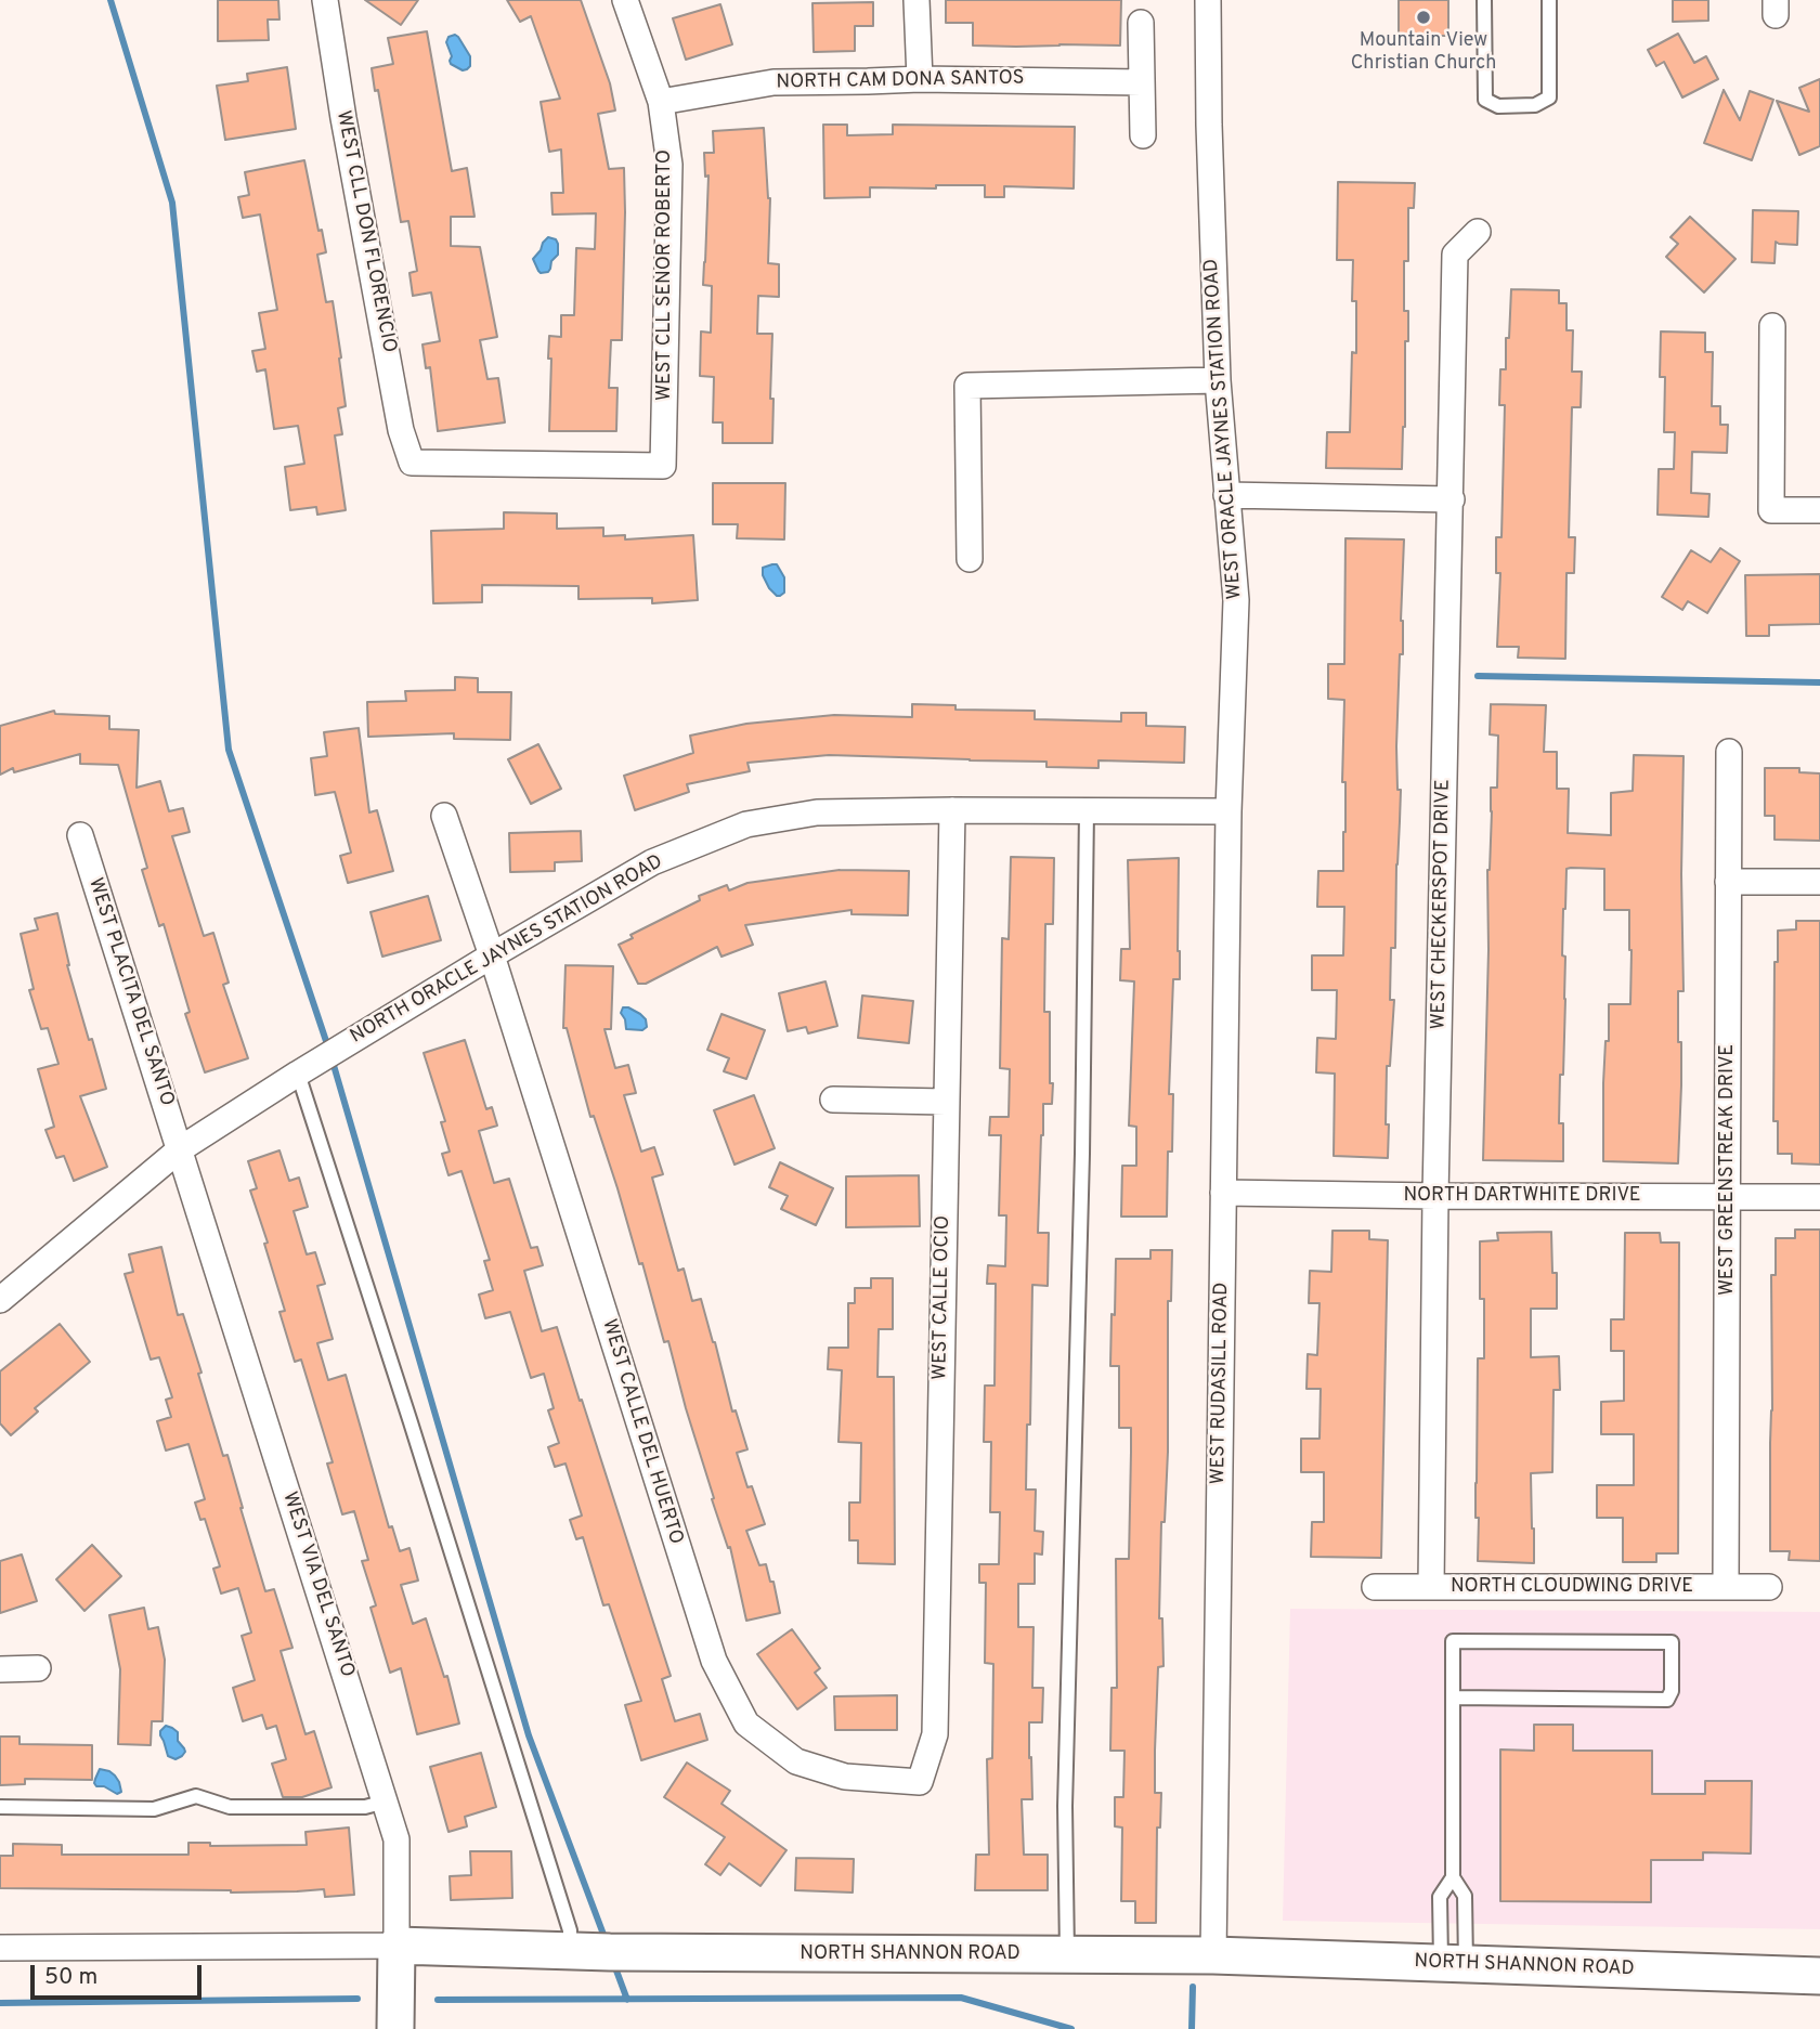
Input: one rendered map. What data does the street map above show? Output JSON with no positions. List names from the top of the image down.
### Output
{
  "streets": {
    "street": [
      "NORTH CAM DONA SANTOS",
      "WEST CLL DON FLORENCIO",
      "WEST CLL SENOR ROBERTO",
      "WEST ORACLE JAYNES STATION ROAD",
      "WEST CHECKERSPOT DRIVE",
      "NORTH ORACLE JAYNES STATION ROAD",
      "WEST PLACITA DEL SANTO",
      "WEST GREENSTREAK DRIVE",
      "NORTH DARTWHITE DRIVE",
      "WEST CALLE OCIO",
      "WEST RUDASILL ROAD",
      "WEST CALLE DEL HUERTO",
      "WEST VIA DEL SANTO",
      "NORTH CLOUDWING DRIVE",
      "NORTH SHANNON ROAD"
    ]
  },
  "crossings": [
    ["NORTH CAM DONA SANTOS", "WEST CLL SENOR ROBERTO"],
    ["WEST CLL DON FLORENCIO", "WEST CLL SENOR ROBERTO"],
    ["WEST ORACLE JAYNES STATION ROAD", "NORTH ORACLE JAYNES STATION ROAD"],
    ["WEST ORACLE JAYNES STATION ROAD", "WEST RUDASILL ROAD"],
    ["WEST CHECKERSPOT DRIVE", "NORTH DARTWHITE DRIVE"],
    ["WEST CHECKERSPOT DRIVE", "NORTH CLOUDWING DRIVE"],
    ["NORTH ORACLE JAYNES STATION ROAD", "WEST PLACITA DEL SANTO"],
    ["NORTH ORACLE JAYNES STATION ROAD", "WEST CALLE OCIO"],
    ["NORTH ORACLE JAYNES STATION ROAD", "WEST RUDASILL ROAD"],
    ["NORTH ORACLE JAYNES STATION ROAD", "WEST CALLE DEL HUERTO"],
    ["NORTH ORACLE JAYNES STATION ROAD", "WEST VIA DEL SANTO"],
    ["WEST PLACITA DEL SANTO", "WEST VIA DEL SANTO"],
    ["WEST GREENSTREAK DRIVE", "NORTH DARTWHITE DRIVE"],
    ["WEST GREENSTREAK DRIVE", "NORTH CLOUDWING DRIVE"],
    ["NORTH DARTWHITE DRIVE", "WEST RUDASILL ROAD"],
    ["WEST CALLE OCIO", "WEST CALLE DEL HUERTO"],
    ["WEST RUDASILL ROAD", "NORTH SHANNON ROAD"],
    ["WEST VIA DEL SANTO", "NORTH SHANNON ROAD"]
  ],
  "places": ["Mountain View Christian Church"],
  "scale_bar": "50 m"
}
